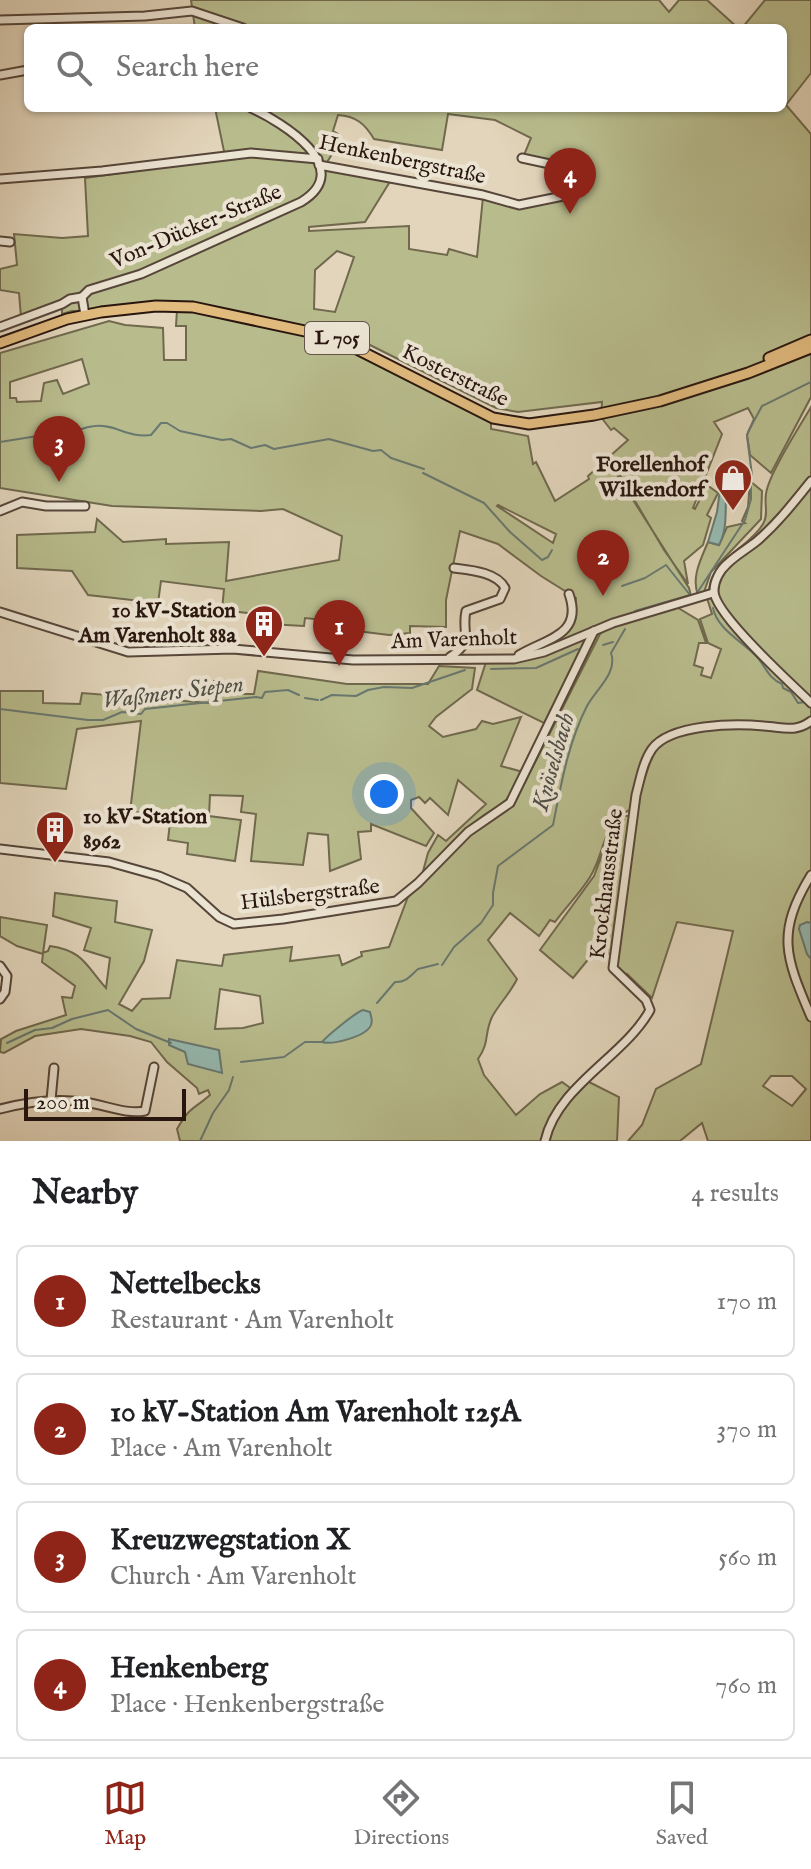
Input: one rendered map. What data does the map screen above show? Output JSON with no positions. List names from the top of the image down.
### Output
{
  "streets": {
    "main road": ["L 705", "Kosterstraße"],
    "street": [
      "Henkenbergstraße",
      "Von-Dücker-Straße",
      "Am Varenholt",
      "Krockhausstraße",
      "Hülsbergstraße"
    ]
  },
  "crossings": [
    ["Henkenbergstraße", "Von-Dücker-Straße"],
    ["Am Varenholt", "Hülsbergstraße"]
  ],
  "water": ["Waßmers Siepen", "Knöselsbach"],
  "places": {
    "shop": ["Forellenhof Wilkendorf"],
    "building": ["10 kV-Station Am Varenholt 88a", "10 kV-Station 8962"]
  },
  "scale_bar": "200 m",
  "page": {
    "search": "Search here",
    "pins": [
      "4",
      "3",
      "2",
      "1"
    ],
    "scale": "200 m",
    "heading": ["Nearby", "4 results"],
    "list": [
      {
        "mark": "1",
        "name": "Nettelbecks",
        "note": "Restaurant · Am Varenholt",
        "value": "170 m"
      },
      {
        "mark": "2",
        "name": "10 kV-Station Am Varenholt 125A",
        "note": "Place · Am Varenholt",
        "value": "370 m"
      },
      {
        "mark": "3",
        "name": "Kreuzwegstation X",
        "note": "Church · Am Varenholt",
        "value": "560 m"
      },
      {
        "mark": "4",
        "name": "Henkenberg",
        "note": "Place · Henkenbergstraße",
        "value": "760 m"
      }
    ],
    "nav": ["Map", "Directions", "Saved"]
  }
}
